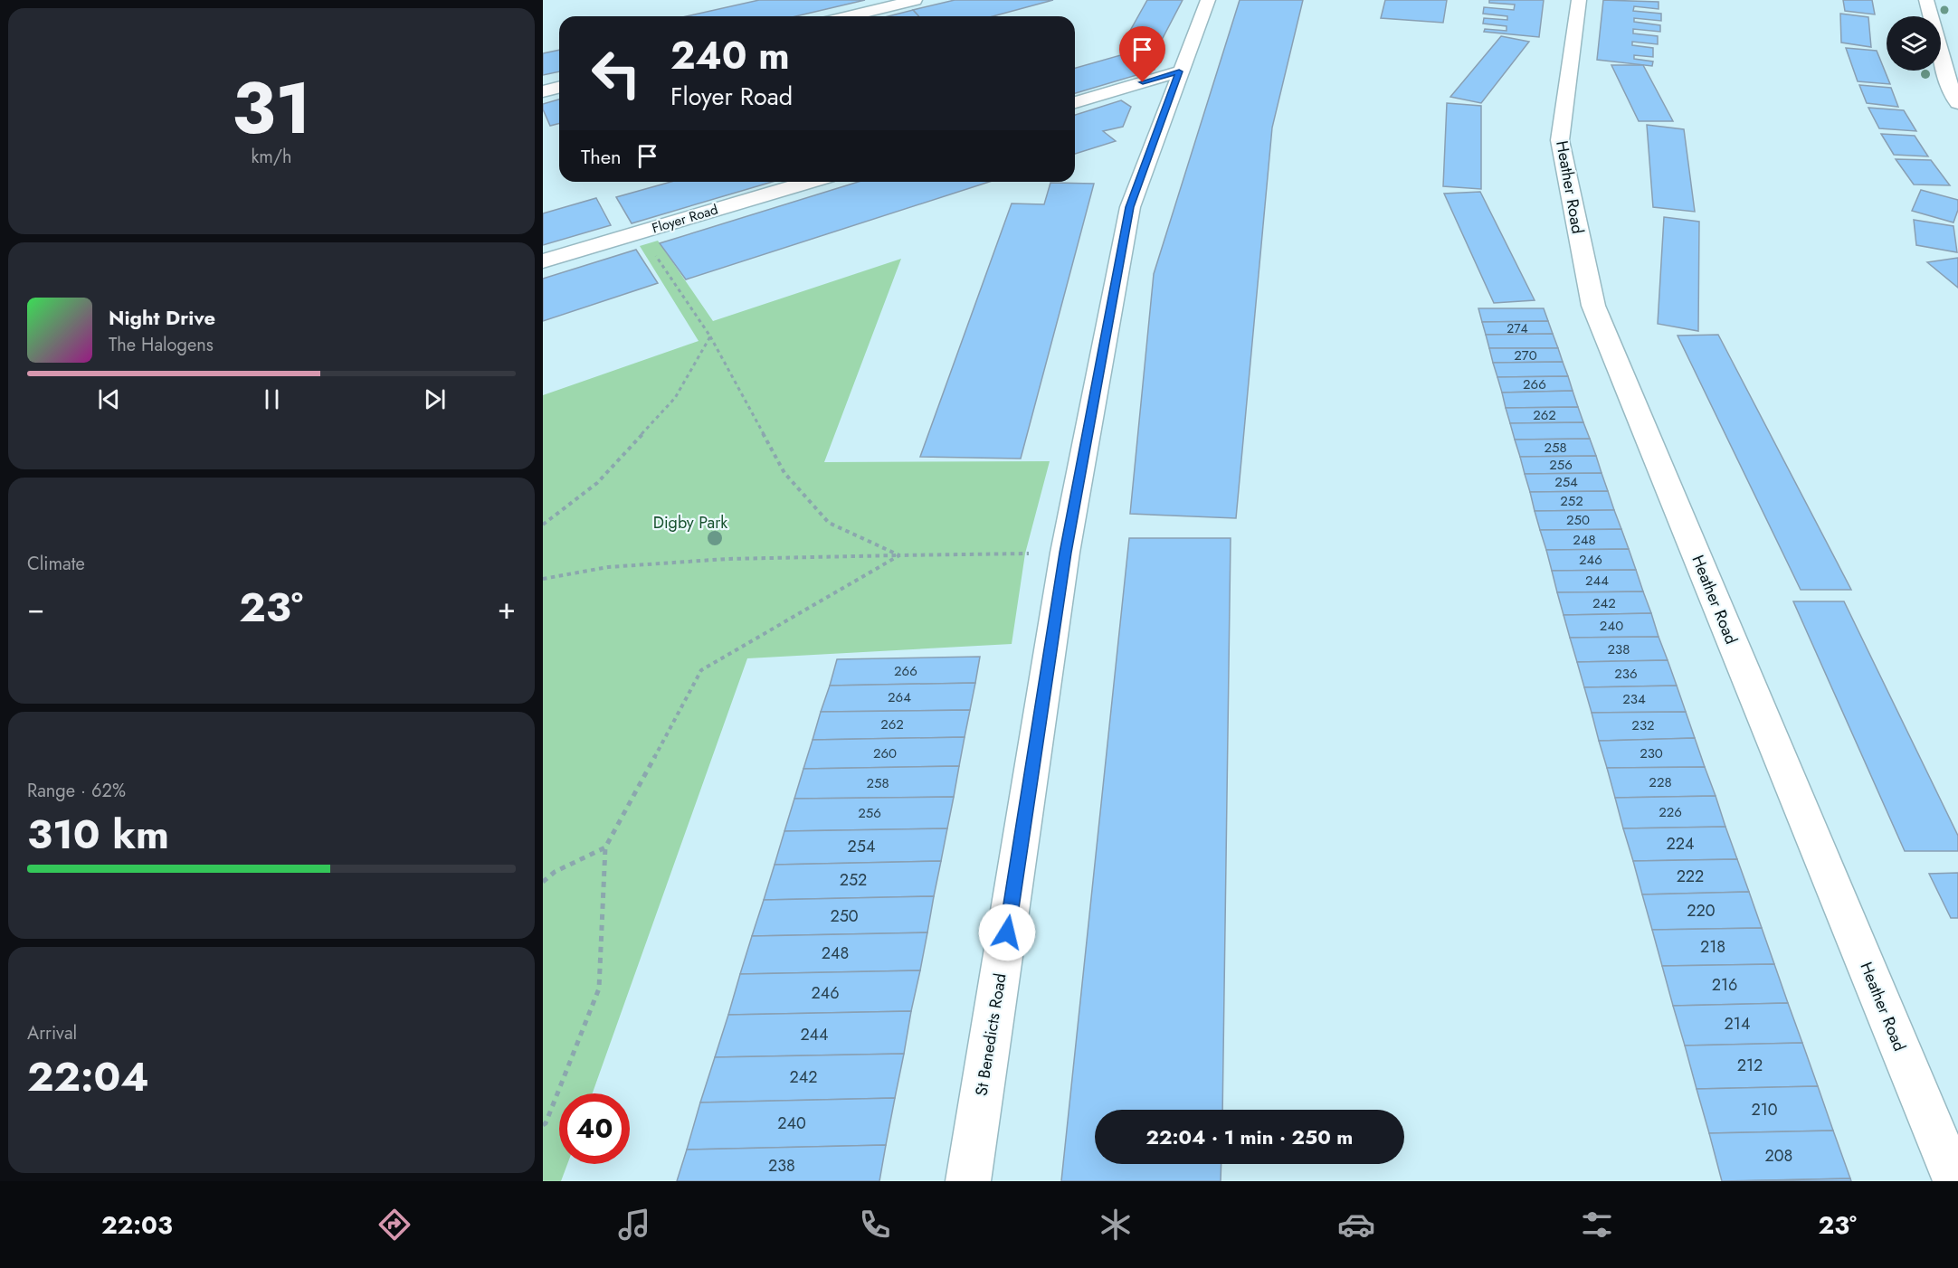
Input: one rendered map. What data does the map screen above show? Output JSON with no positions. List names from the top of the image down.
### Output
{
  "streets": {
    "street": ["Heather Road", "Floyer Road", "St Benedicts Road"]
  },
  "parks": ["Digby Park"],
  "house_numbers": [
    "274",
    "270",
    "266",
    "262",
    "258",
    "256",
    "254",
    "252",
    "250",
    "248",
    "246",
    "244",
    "242",
    "240",
    "238",
    "266",
    "236",
    "264",
    "234",
    "262",
    "232",
    "260",
    "230",
    "228",
    "258",
    "226",
    "256",
    "224",
    "254",
    "222",
    "252",
    "220",
    "250",
    "218",
    "248",
    "216",
    "246",
    "214",
    "244",
    "212",
    "242",
    "210",
    "240",
    "208",
    "238"
  ],
  "page": {
    "tile": [
      ["31", "km/h"],
      "Climate",
      ["Range · 62%", "310 km"],
      ["Arrival", "22:04"]
    ],
    "turn": ["240 m", "Floyer Road"],
    "then": "Then",
    "song": ["Night Drive", "The Halogens"],
    "heat": ["−", "23°", "+"],
    "limit": "40",
    "trip": "22:04 · 1 min · 250 m",
    "tabs": ["22:03", "23°"]
  }
}
